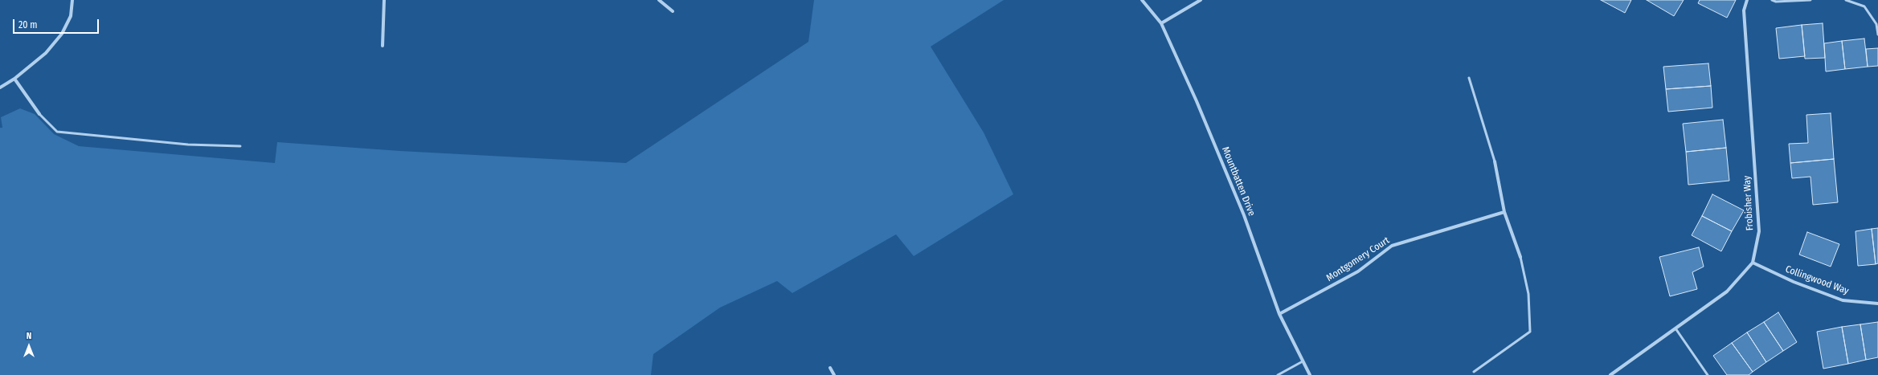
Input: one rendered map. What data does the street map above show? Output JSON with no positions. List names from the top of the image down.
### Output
{
  "streets": {
    "street": [
      "Mountbatten Drive",
      "Frobisher Way",
      "Montgomery Court",
      "Collingwood Way"
    ]
  },
  "crossings": [
    ["Mountbatten Drive", "Montgomery Court"],
    ["Frobisher Way", "Collingwood Way"]
  ],
  "scale_bar": "20 m",
  "north": "top"
}
